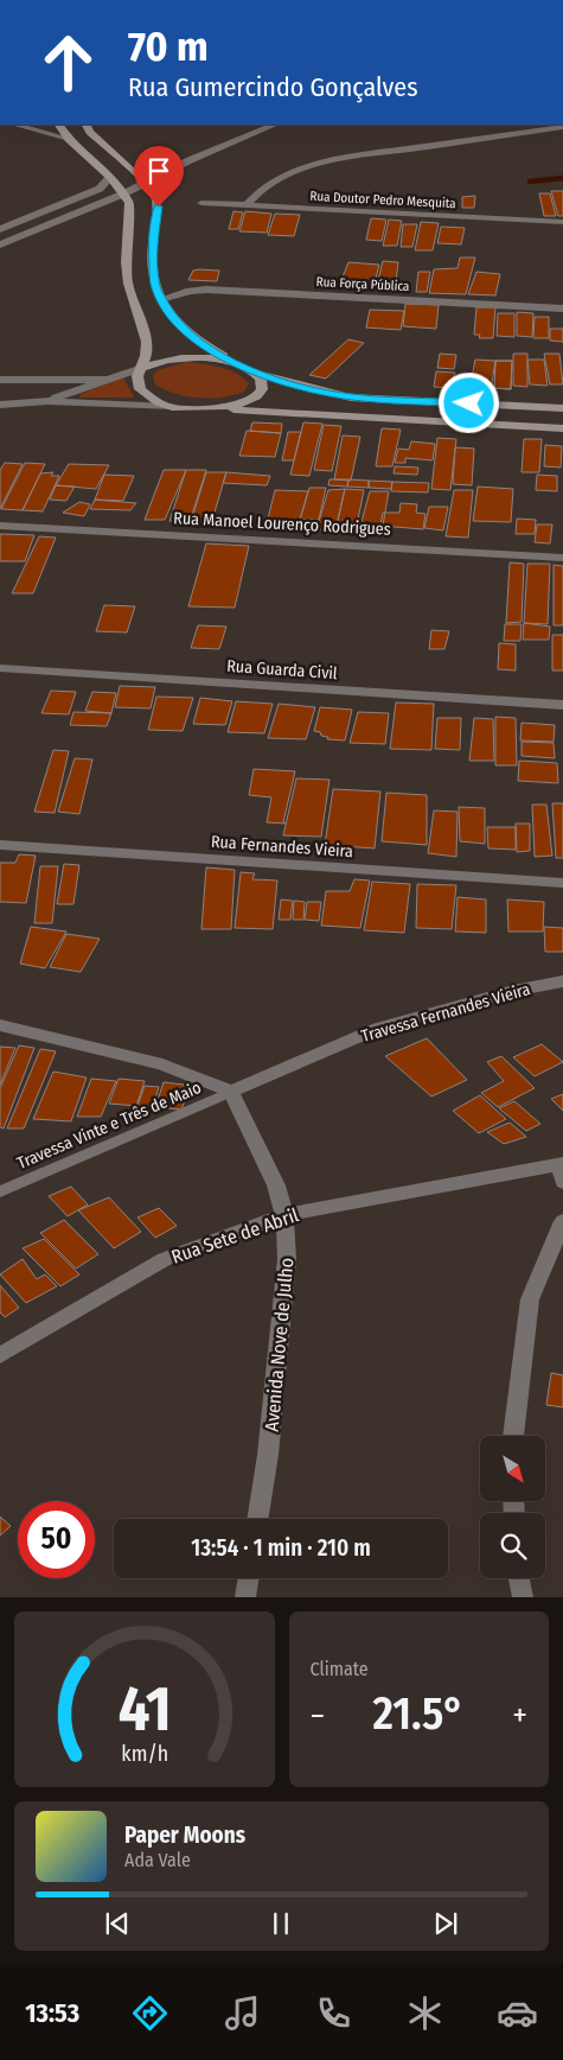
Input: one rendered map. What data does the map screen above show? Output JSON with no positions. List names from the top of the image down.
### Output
{
  "streets": {
    "street": [
      "Rua Doutor Pedro Mesquita",
      "Rua Força Pública",
      "Rua Manoel Lourenço Rodrigues",
      "Rua Guarda Civil",
      "Rua Fernandes Vieira",
      "Travessa Fernandes Vieira",
      "Rua Sete de Abril",
      "Avenida Nove de Julho"
    ],
    "lane": ["Travessa Vinte e Três de Maio"]
  },
  "crossings": [
    ["Travessa Fernandes Vieira", "Travessa Vinte e Três de Maio"],
    ["Travessa Fernandes Vieira", "Avenida Nove de Julho"],
    ["Travessa Vinte e Três de Maio", "Avenida Nove de Julho"],
    ["Rua Sete de Abril", "Avenida Nove de Julho"]
  ],
  "north": "bottom right",
  "page": {
    "turn": ["70 m", "Rua Gumercindo Gonçalves"],
    "limit": "50",
    "trip": "13:54 · 1 min · 210 m",
    "tile": "Climate",
    "heat": ["−", "21.5°", "+"],
    "song": ["Paper Moons", "Ada Vale"],
    "tabs": "13:53",
    "gauge": ["41", "km/h"]
  }
}
